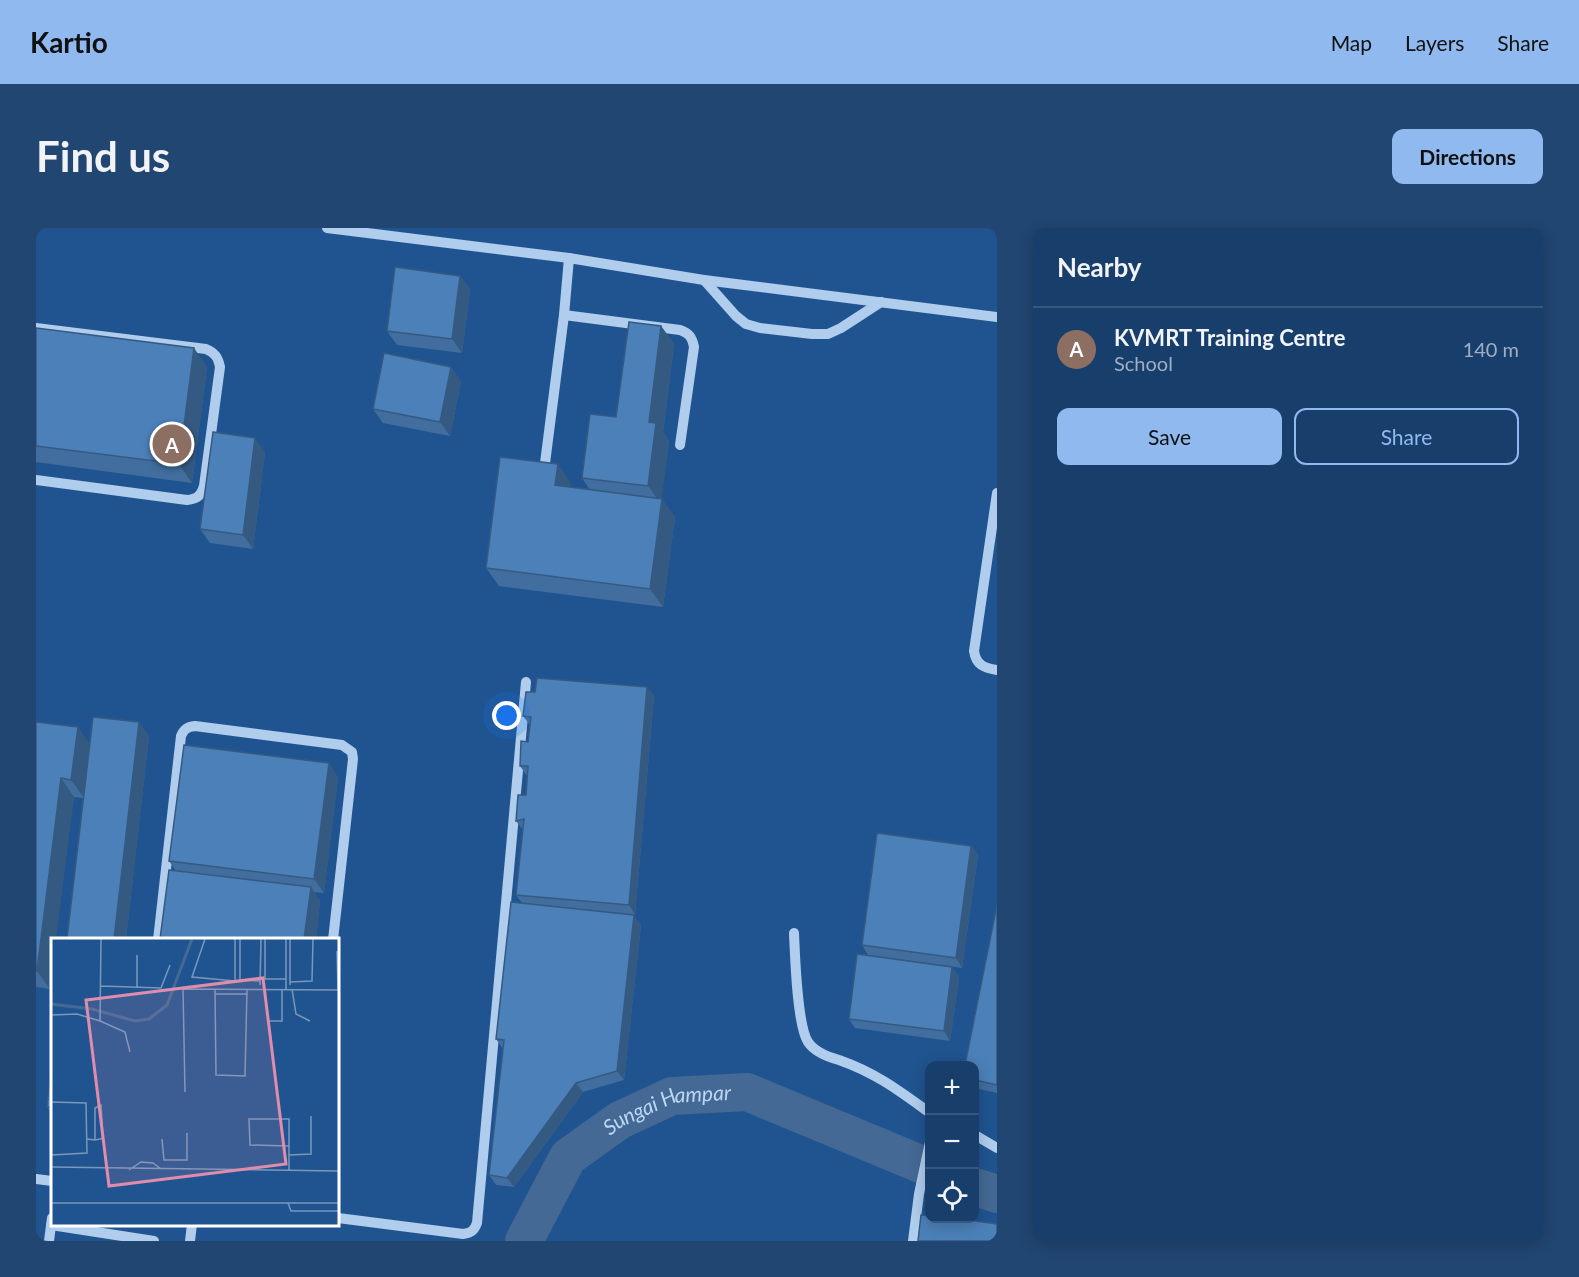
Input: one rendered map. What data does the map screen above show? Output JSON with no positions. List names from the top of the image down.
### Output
{
  "water": ["Sungai Hampar"],
  "page": {
    "header": "Kartio",
    "nav": ["Map", "Layers", "Share"],
    "buttons": [
      "Directions",
      ["Save", "Share"]
    ],
    "title": "Find us",
    "heading": "Nearby",
    "list": [
      {
        "mark": "A",
        "name": "KVMRT Training Centre",
        "note": "School",
        "value": "140 m"
      }
    ],
    "pins": "A",
    "map_buttons": ["+", "−"]
  }
}
